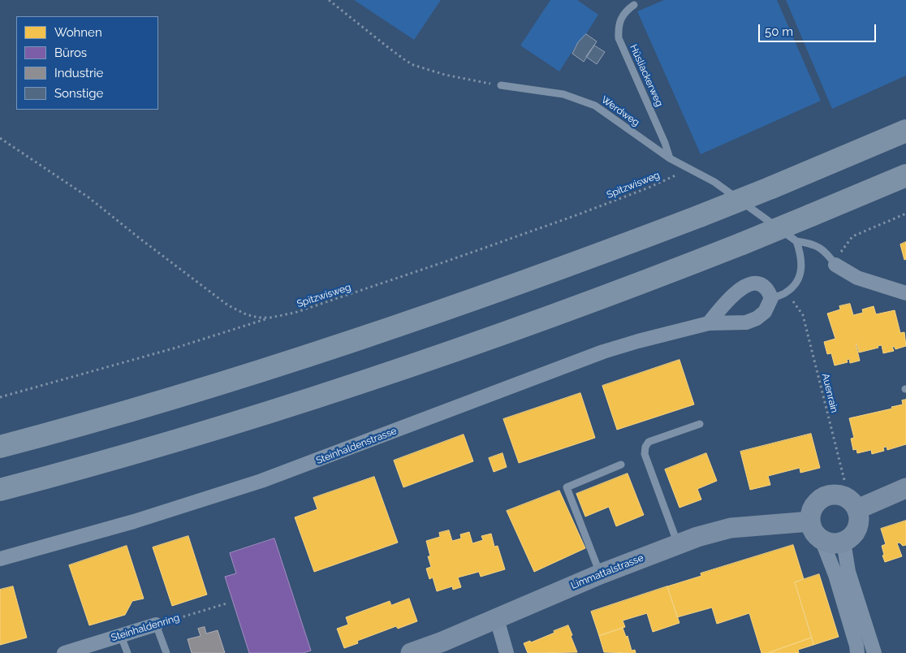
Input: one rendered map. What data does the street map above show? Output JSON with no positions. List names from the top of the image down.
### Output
{
  "streets": {
    "main road": ["Limmattalstrasse"],
    "street": ["Steinhaldenstrasse", "Steinhaldenring"],
    "lane": ["Hüsliackerweg", "Werdweg"],
    "path": ["Spitzwisweg", "Auenrain"]
  },
  "crossings": [
    ["Hüsliackerweg", "Werdweg"],
    ["Werdweg", "Spitzwisweg"]
  ],
  "legend": [
    "Wohnen",
    "Büros",
    "Industrie",
    "Sonstige"
  ],
  "scale_bar": "50 m"
}
